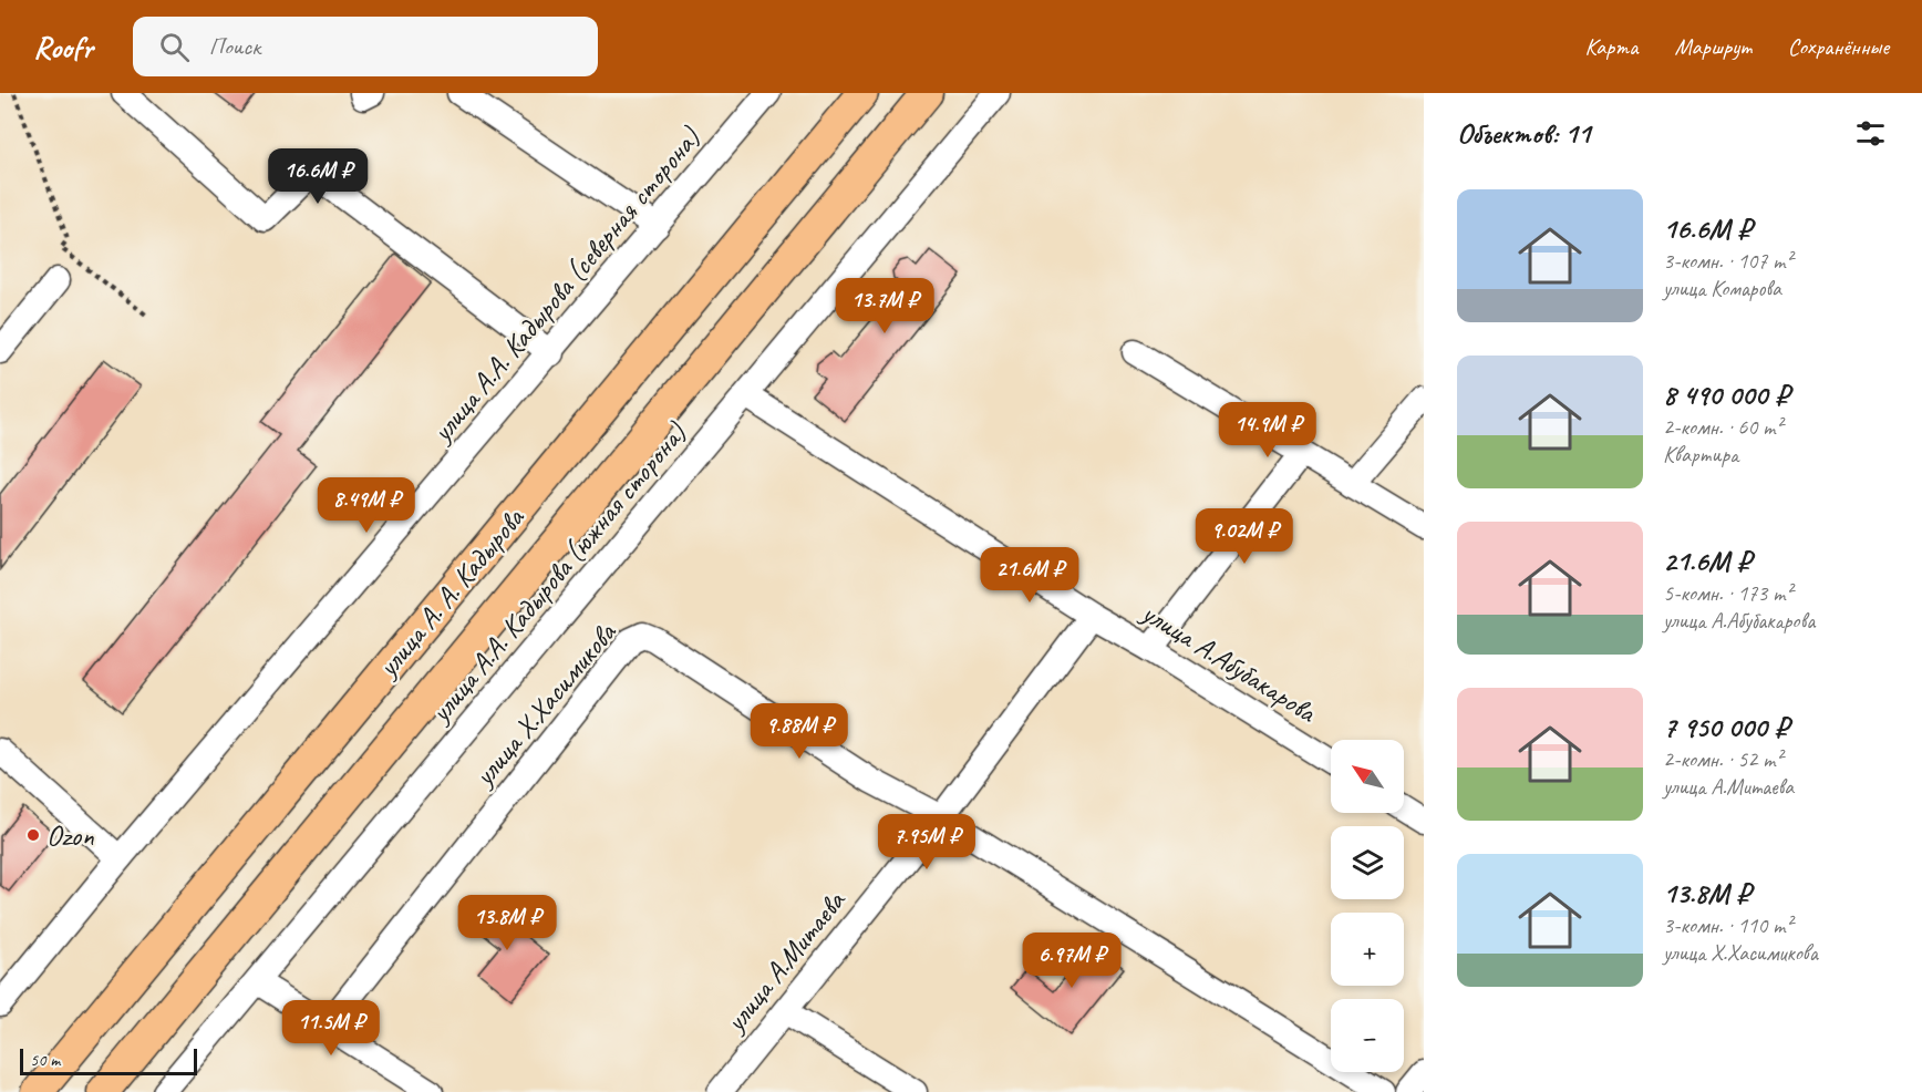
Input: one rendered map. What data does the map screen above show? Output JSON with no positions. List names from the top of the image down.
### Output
{
  "streets": {
    "main road": ["улица А. А. Кадырова"],
    "street": [
      "улица А.А. Кадырова (северная сторона)",
      "улица А.А. Кадырова (южная сторона)",
      "улица А.Абубакарова",
      "улица Х.Хасимикова",
      "улица А.Митаева"
    ]
  },
  "crossings": [
    ["улица А.А. Кадырова (южная сторона)", "улица А.Абубакарова"],
    ["улица А.Абубакарова", "улица А.Митаева"],
    ["улица Х.Хасимикова", "улица А.Митаева"]
  ],
  "places": ["Ozon"],
  "scale_bar": "50 m",
  "north": "top left",
  "page": {
    "header": "Roofr",
    "search": "Поиск",
    "nav": ["Карта", "Маршрут", "Сохранённые"],
    "heading": "Объектов: 11",
    "price": [
      "16.6M ₽",
      "13.7M ₽",
      "14.9M ₽",
      "8.49M ₽",
      "9.02M ₽",
      "21.6M ₽",
      "9.88M ₽",
      "7.95M ₽",
      "13.8M ₽",
      "6.97M ₽",
      "11.5M ₽"
    ],
    "list": [
      {
        "name": "16.6M ₽",
        "note": "3-комн. · 107 m² · улица Комарова"
      },
      {
        "name": "8 490 000 ₽",
        "note": "2-комн. · 60 m² · Квартира"
      },
      {
        "name": "21.6M ₽",
        "note": "5-комн. · 173 m² · улица А.Абубакарова"
      },
      {
        "name": "7 950 000 ₽",
        "note": "2-комн. · 52 m² · улица А.Митаева"
      },
      {
        "name": "13.8M ₽",
        "note": "3-комн. · 110 m² · улица Х.Хасимикова"
      }
    ],
    "map_buttons": ["+", "−"],
    "scale": "50 m"
  }
}
